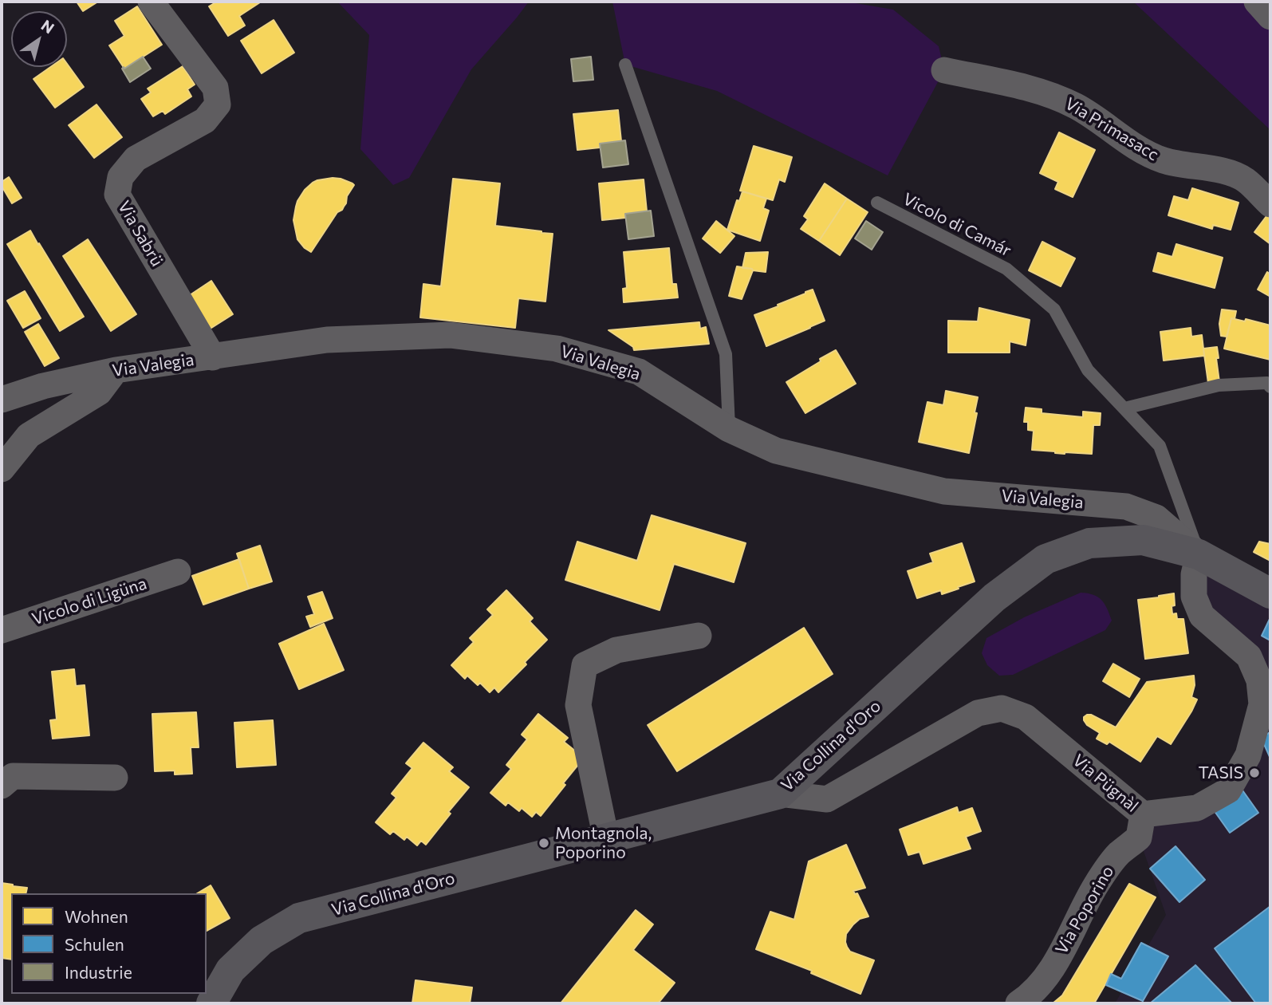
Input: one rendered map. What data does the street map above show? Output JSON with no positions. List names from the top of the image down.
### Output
{
  "streets": {
    "street": [
      "Via Primasacc",
      "Via Sabrü",
      "Via Valegia",
      "Vicolo di Ligüna",
      "Via Collina d'Oro",
      "Via Pügnàl",
      "Via Poporino"
    ],
    "lane": ["Vicolo di Camár"]
  },
  "crossings": [
    ["Vicolo di Camár", "Via Valegia"],
    ["Vicolo di Camár", "Via Collina d'Oro"],
    ["Vicolo di Camár", "Via Pügnàl"],
    ["Via Sabrü", "Via Valegia"],
    ["Via Valegia", "Via Collina d'Oro"],
    ["Via Valegia", "Via Pügnàl"],
    ["Via Collina d'Oro", "Via Pügnàl"],
    ["Via Pügnàl", "Via Poporino"]
  ],
  "places": ["TASIS", "Montagnola, Poporino"],
  "legend": ["Wohnen", "Schulen", "Industrie"],
  "north": "top right"
}
